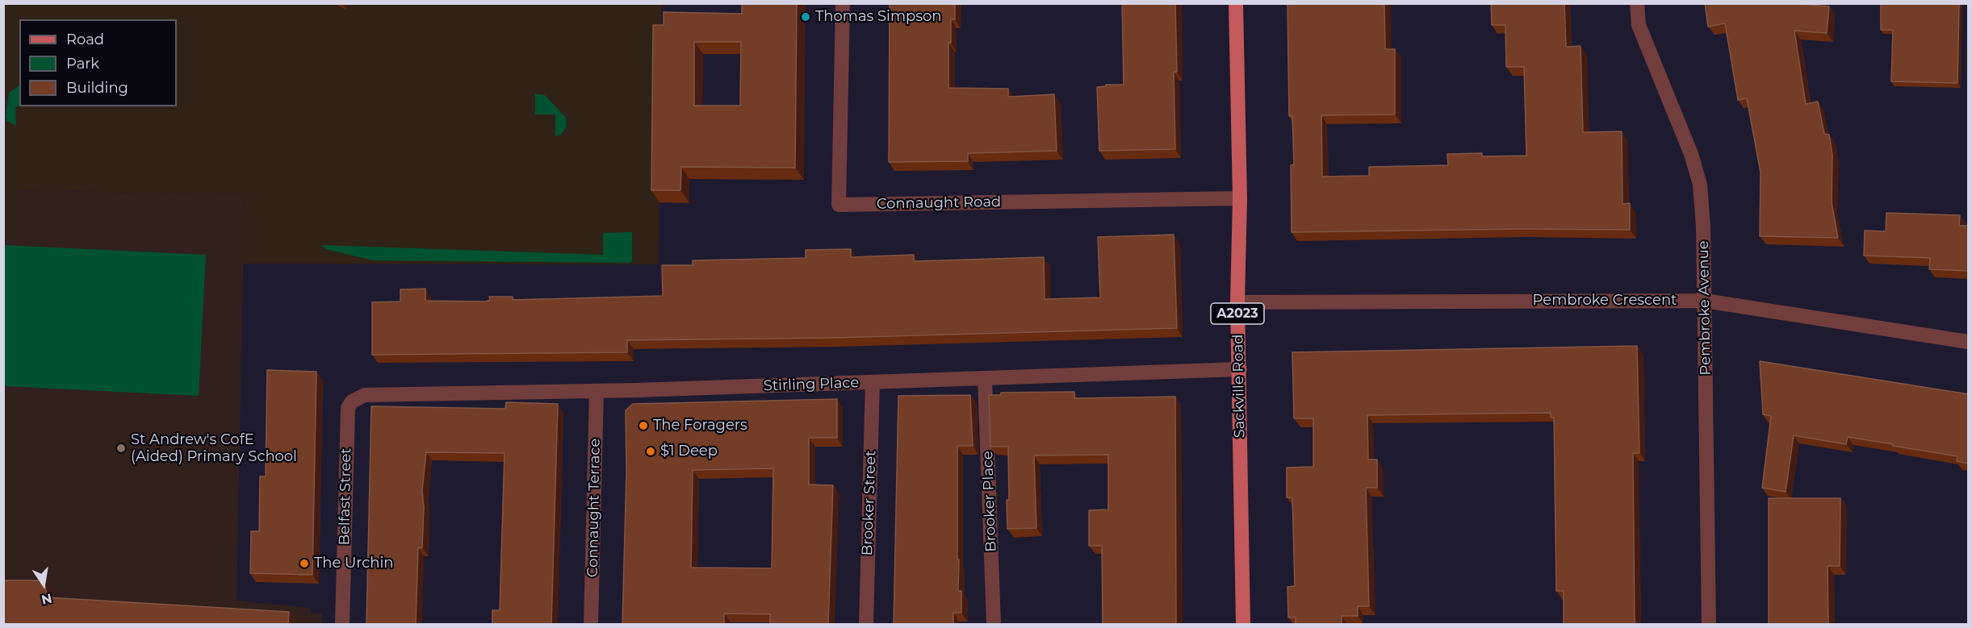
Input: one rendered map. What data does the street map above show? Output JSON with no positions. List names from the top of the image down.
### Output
{
  "streets": {
    "main road": ["A2023", "Sackville Road"],
    "street": [
      "Connaught Road",
      "Pembroke Crescent",
      "Pembroke Avenue",
      "Stirling Place",
      "Belfast Street",
      "Brooker Place",
      "Brooker Street",
      "Connaught Terrace"
    ]
  },
  "crossings": [
    ["Connaught Road", "Sackville Road"],
    ["Pembroke Crescent", "Pembroke Avenue"],
    ["Pembroke Crescent", "Sackville Road"],
    ["Stirling Place", "Sackville Road"],
    ["Stirling Place", "Belfast Street"],
    ["Stirling Place", "Brooker Place"],
    ["Stirling Place", "Brooker Street"],
    ["Stirling Place", "Connaught Terrace"]
  ],
  "places": [
    "Thomas Simpson",
    "The Foragers",
    "St Andrew's CofE (Aided) Primary School",
    "$1 Deep",
    "The Urchin"
  ],
  "legend": ["Road", "Park", "Building"],
  "north": "bottom"
}
